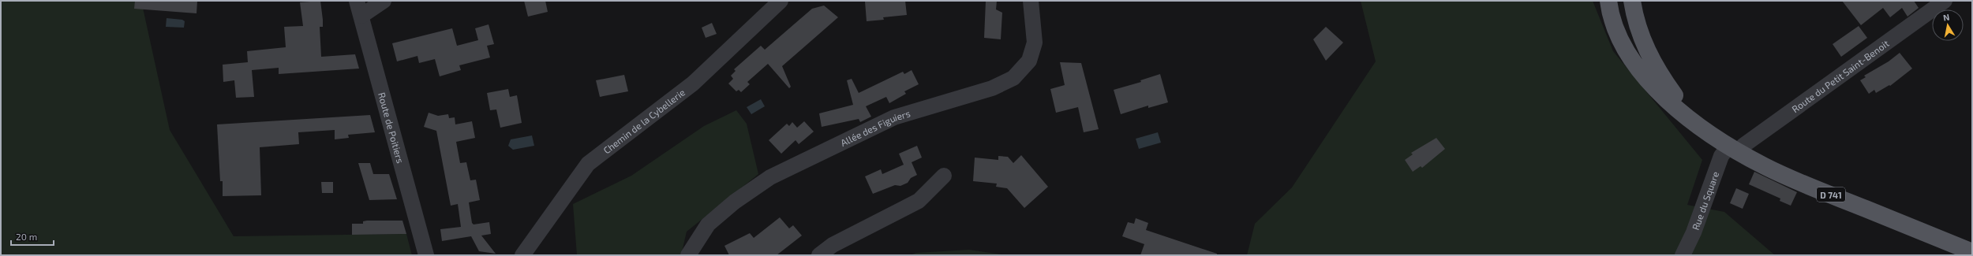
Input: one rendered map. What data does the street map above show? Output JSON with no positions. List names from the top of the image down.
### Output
{
  "streets": {
    "main road": ["D 741"],
    "street": [
      "Route du Petit Saint-Benoit",
      "Chemin de la Cybellerie",
      "Route de Poitiers",
      "Allée des Figuiers",
      "Rue du Square"
    ]
  },
  "crossings": [
    ["Route du Petit Saint-Benoit", "D 741"],
    ["Route du Petit Saint-Benoit", "Rue du Square"],
    ["D 741", "Rue du Square"]
  ],
  "scale_bar": "20 m",
  "north": "top"
}
